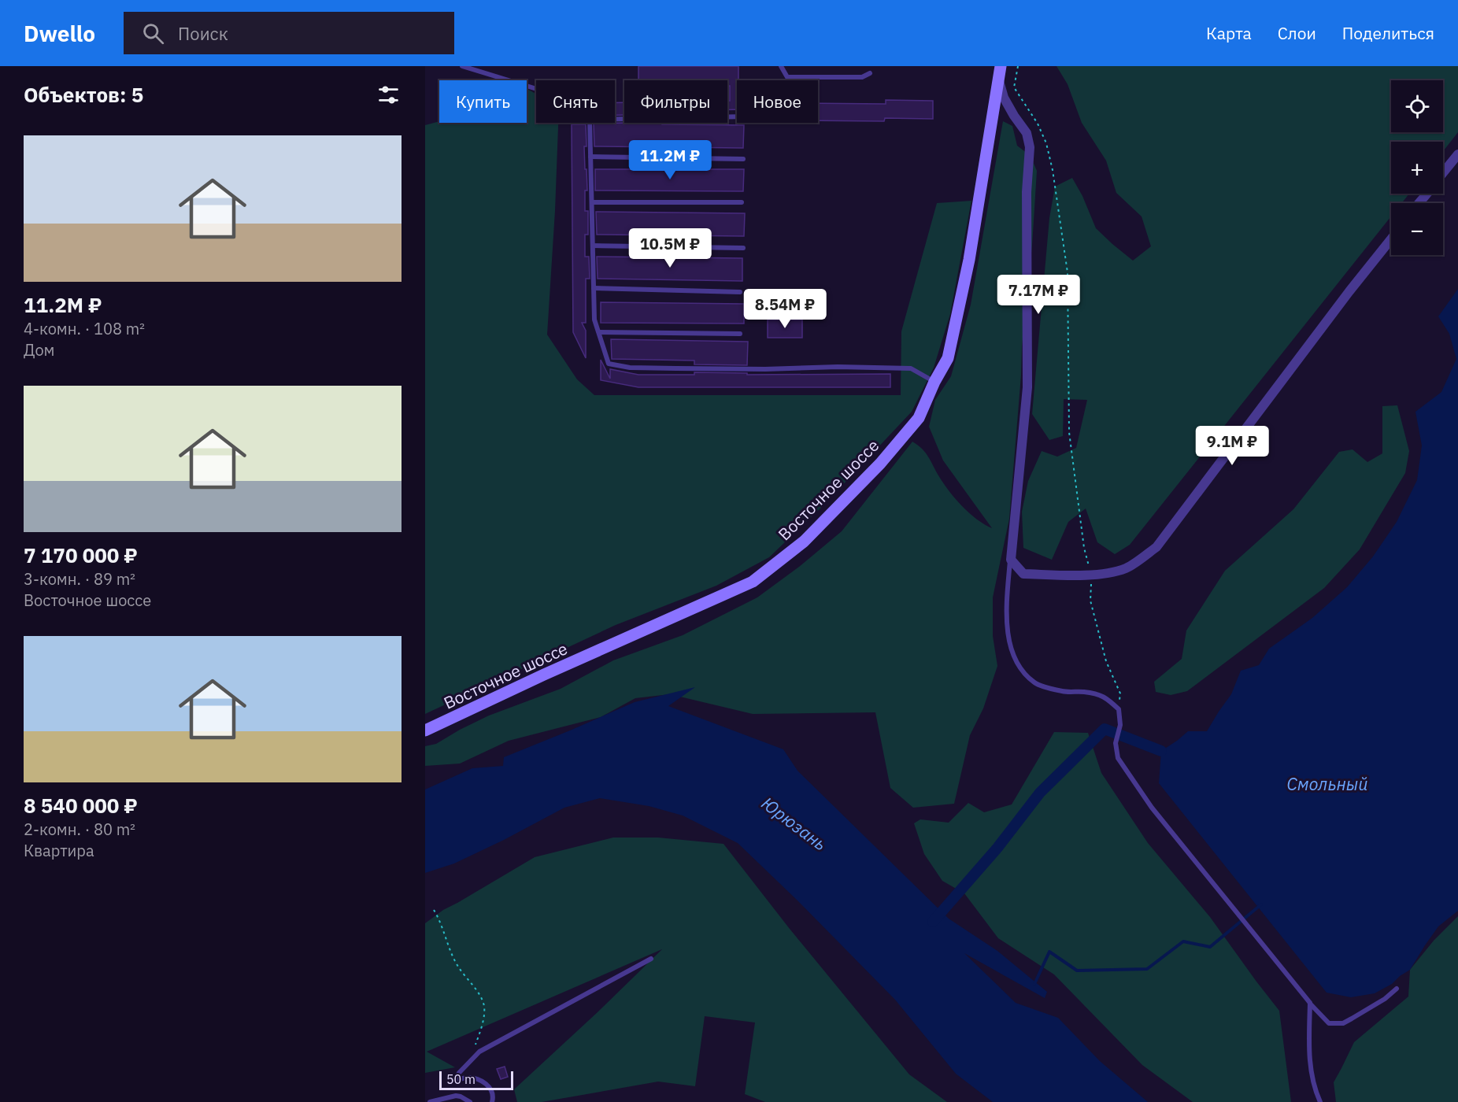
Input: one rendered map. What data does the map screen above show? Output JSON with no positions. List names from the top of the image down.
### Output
{
  "streets": {
    "main road": ["Восточное шоссе"]
  },
  "water": ["Смольный", "Юрюзань"],
  "scale_bar": "50 m",
  "page": {
    "header": "Dwello",
    "search": "Поиск",
    "nav": ["Карта", "Слои", "Поделиться"],
    "heading": "Объектов: 5",
    "map_buttons": ["+", "−"],
    "chip": [
      "Купить",
      "Снять",
      "Фильтры",
      "Новое"
    ],
    "list": [
      {
        "name": "11.2M ₽",
        "note": "4-комн. · 108 m² · Дом"
      },
      {
        "name": "7 170 000 ₽",
        "note": "3-комн. · 89 m² · Восточное шоссе"
      },
      {
        "name": "8 540 000 ₽",
        "note": "2-комн. · 80 m² · Квартира"
      }
    ],
    "price": [
      "11.2M ₽",
      "10.5M ₽",
      "7.17M ₽",
      "8.54M ₽",
      "9.1M ₽"
    ],
    "scale": "50 m"
  }
}
